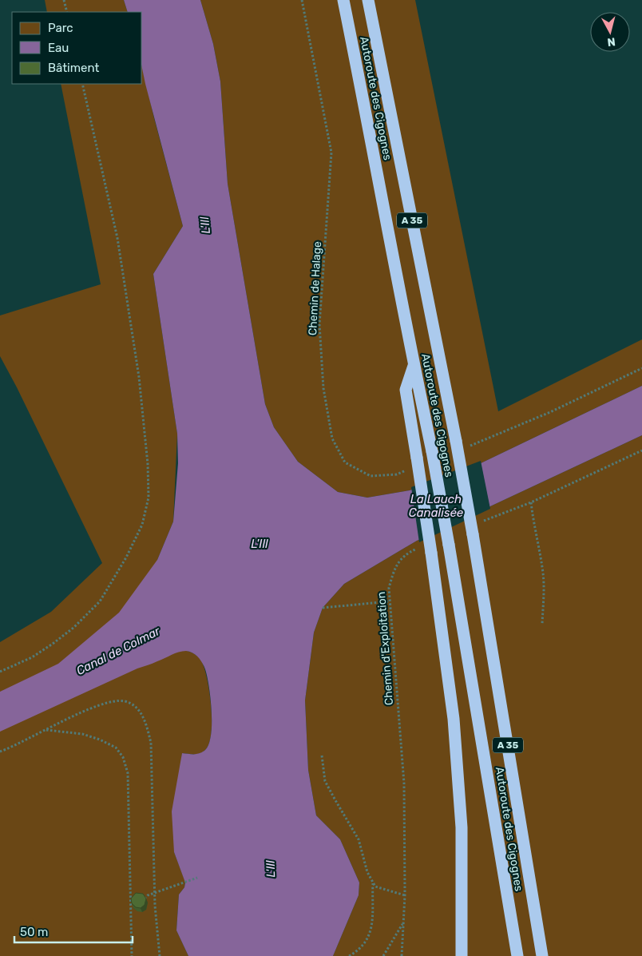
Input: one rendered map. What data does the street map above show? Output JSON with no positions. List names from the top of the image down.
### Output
{
  "streets": {
    "highway": ["Autoroute des Cigognes", "A 35"],
    "path": ["Chemin de Halage", "Chemin d'Exploitation"]
  },
  "water": ["L'Ill", "La Lauch Canalisée", "Canal de Colmar"],
  "legend": ["Parc", "Eau", "Bâtiment"],
  "scale_bar": "50 m",
  "north": "bottom"
}
